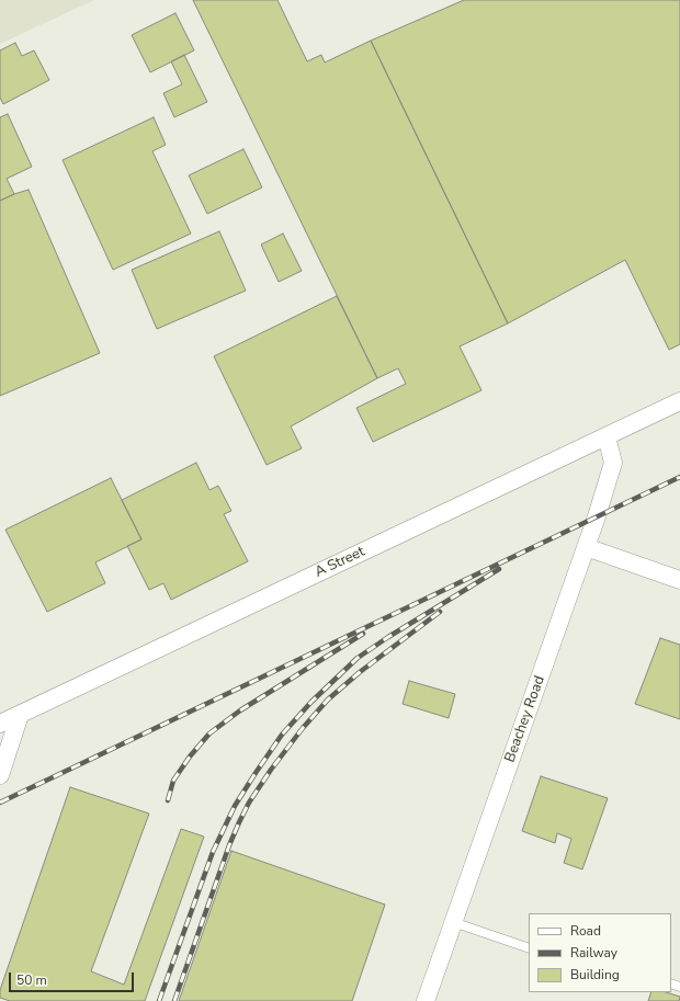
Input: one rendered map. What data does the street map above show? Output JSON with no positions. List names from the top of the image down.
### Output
{
  "streets": {
    "street": ["A Street", "Beachey Road"]
  },
  "crossings": [
    ["A Street", "Beachey Road"]
  ],
  "legend": ["Road", "Railway", "Building"],
  "scale_bar": "50 m"
}
